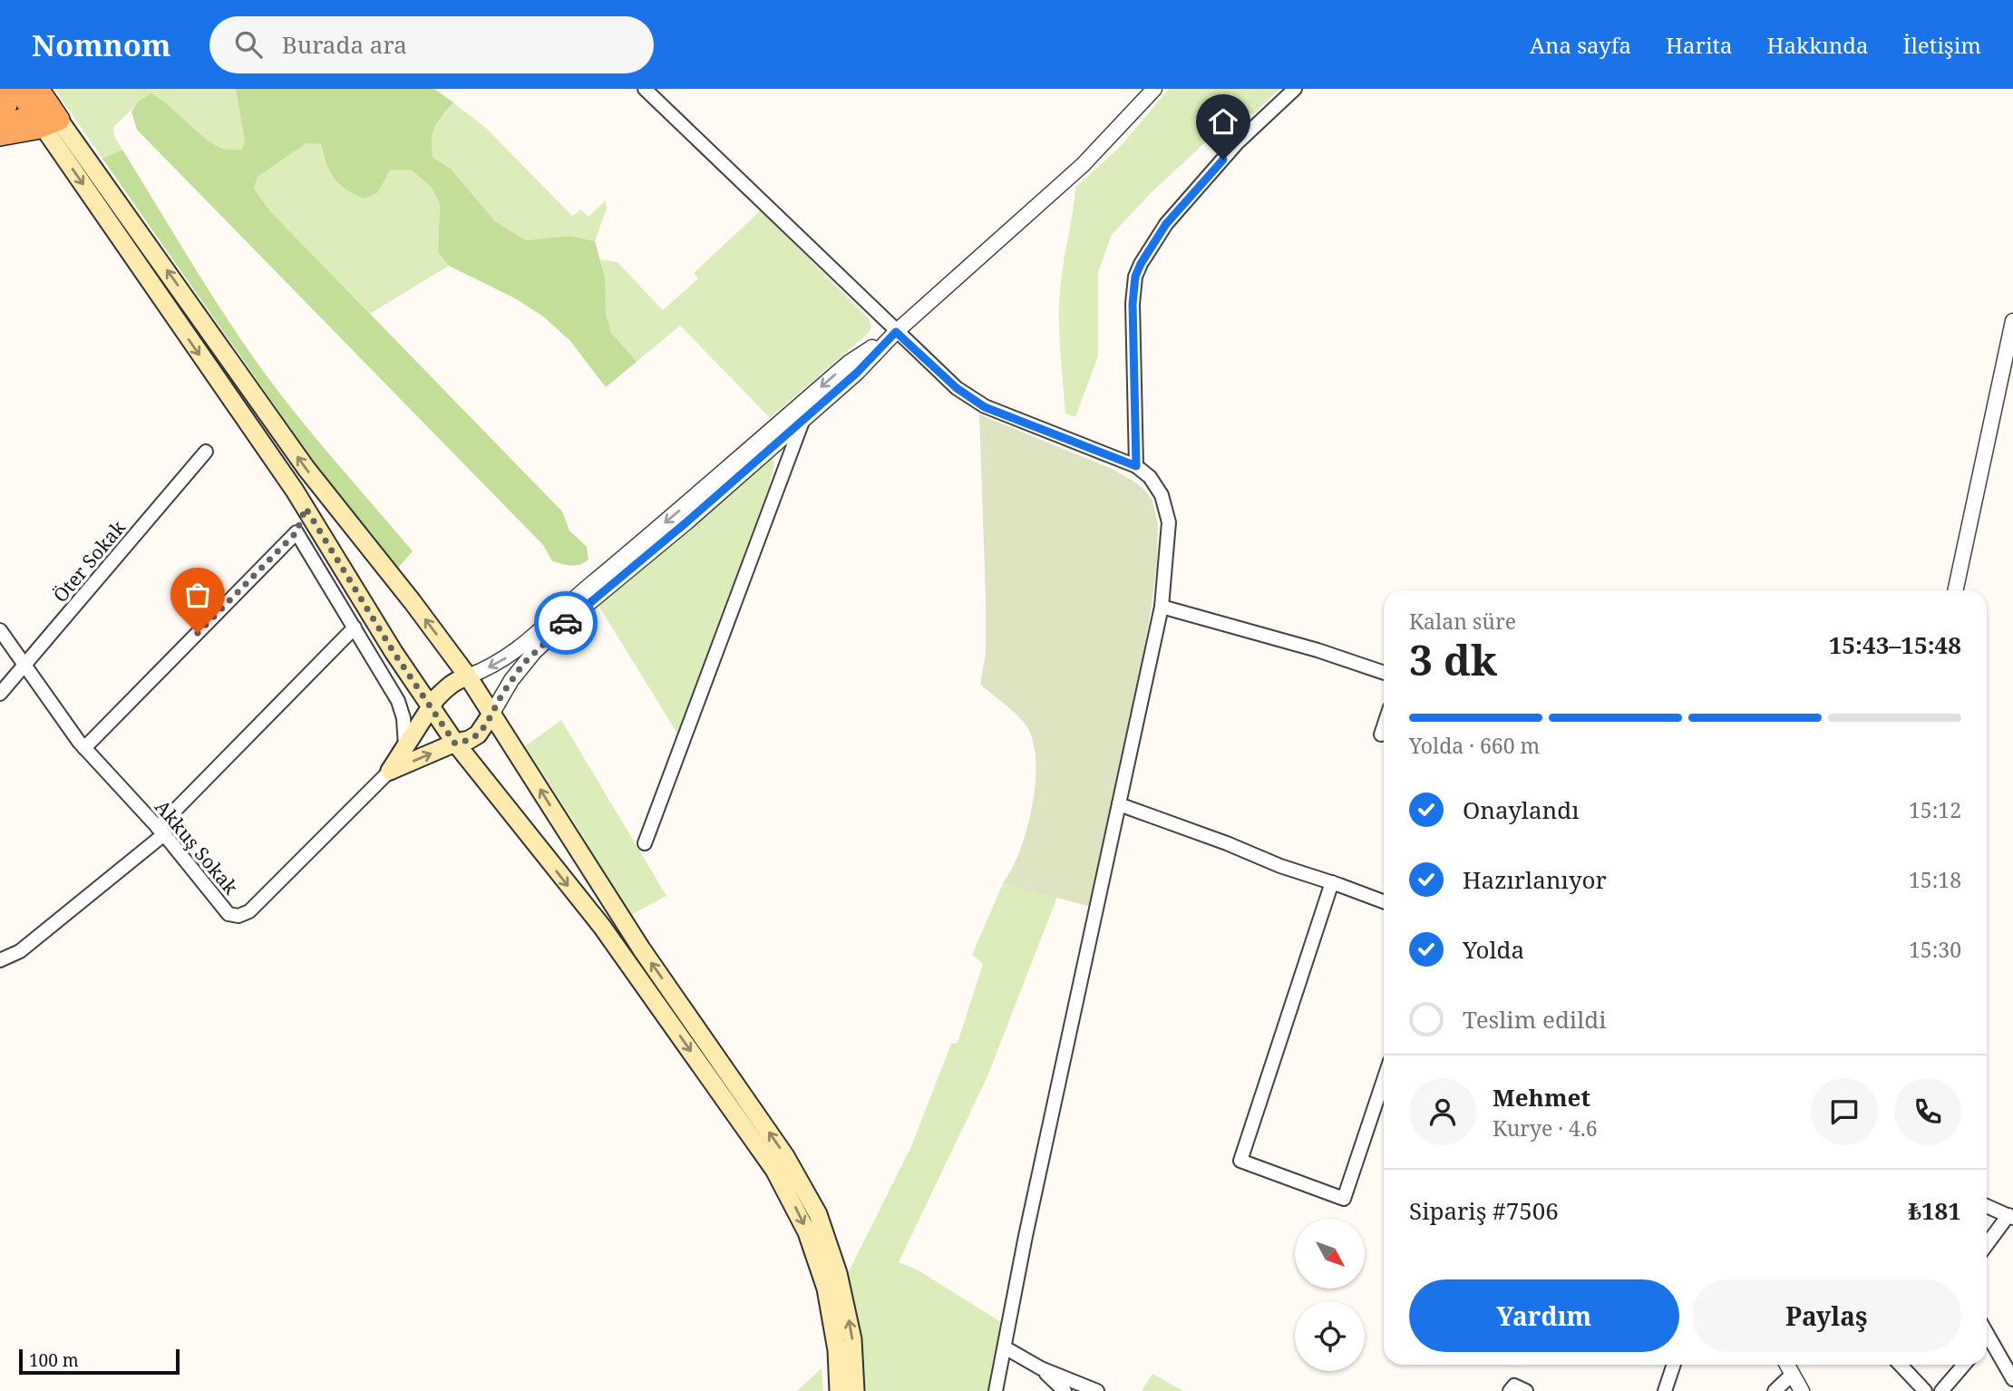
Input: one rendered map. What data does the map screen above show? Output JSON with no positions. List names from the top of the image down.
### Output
{
  "streets": {
    "street": ["Öter Sokak", "Akkuş Sokak"]
  },
  "crossings": [
    ["Öter Sokak", "Akkuş Sokak"]
  ],
  "scale_bar": "100 m",
  "north": "bottom right",
  "page": {
    "header": "Nomnom",
    "search": "Burada ara",
    "nav": [
      "Ana sayfa",
      "Harita",
      "Hakkında",
      "İletişim"
    ],
    "heading": ["3 dk", "Kalan süre", "15:43–15:48"],
    "panel": [
      "Mehmet",
      "Kurye · 4.6",
      "Sipariş #7506",
      "₺181"
    ],
    "bar": "Yolda · 660 m",
    "list": [
      ["Onaylandı", "15:12"],
      ["Hazırlanıyor", "15:18"],
      ["Yolda", "15:30"],
      "Teslim edildi"
    ],
    "buttons": ["Yardım", "Paylaş"],
    "scale": "100 m"
  }
}
